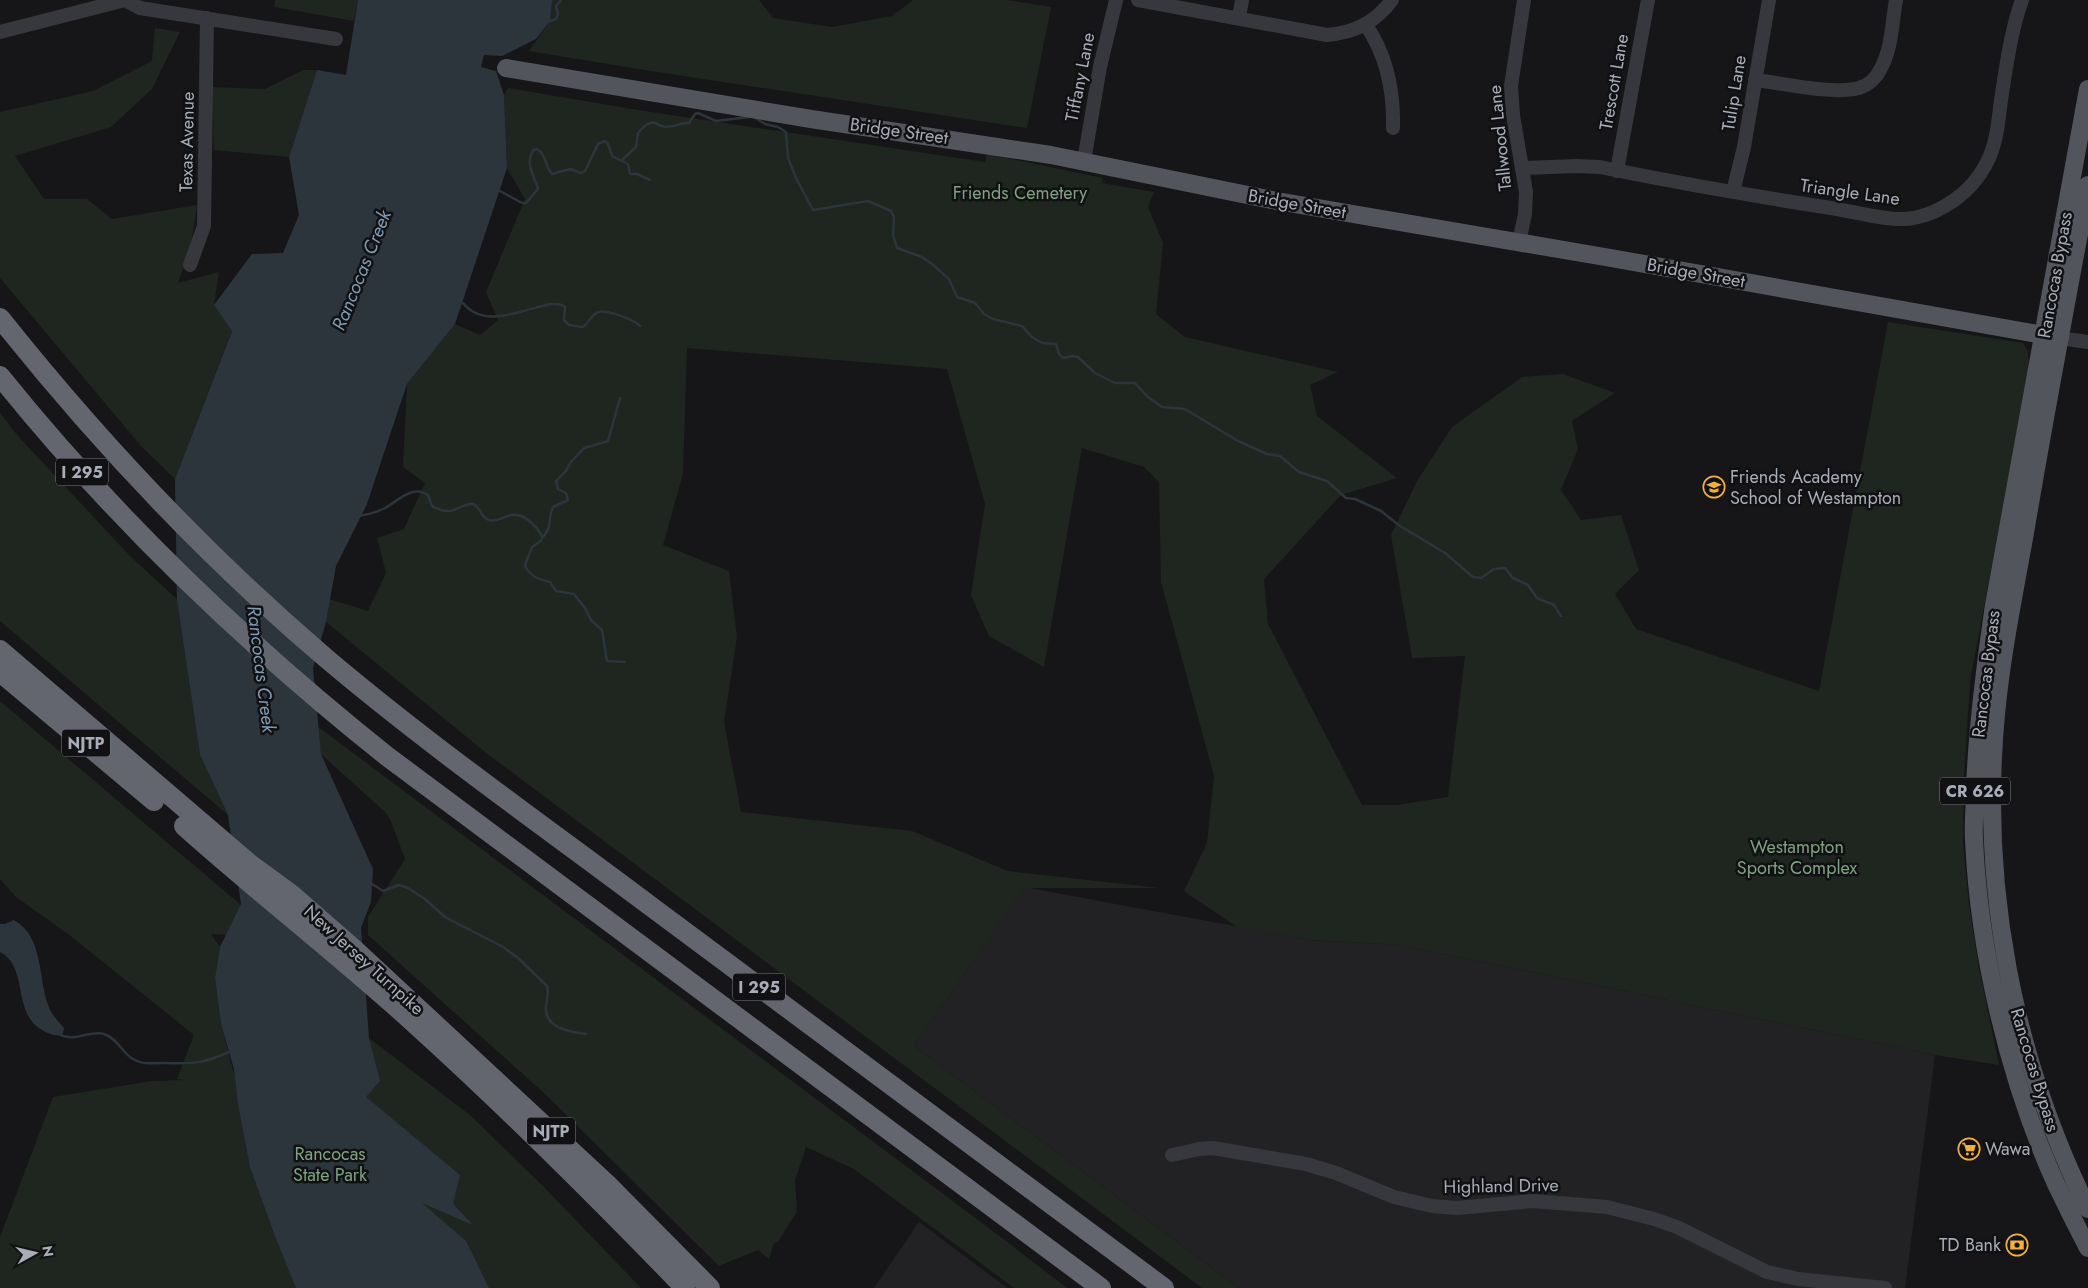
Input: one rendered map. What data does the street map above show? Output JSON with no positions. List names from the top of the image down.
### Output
{
  "streets": {
    "highway": ["I 295", "NJTP", "New Jersey Turnpike"],
    "main road": ["Bridge Street", "Rancocas Bypass", "CR 626"],
    "street": [
      "Tiffany Lane",
      "Trescott Lane",
      "Tulip Lane",
      "Tallwood Lane",
      "Texas Avenue",
      "Triangle Lane",
      "Highland Drive"
    ]
  },
  "crossings": [
    ["Tiffany Lane", "Bridge Street"],
    ["Trescott Lane", "Triangle Lane"],
    ["Tulip Lane", "Triangle Lane"],
    ["Bridge Street", "Tallwood Lane"],
    ["Bridge Street", "Rancocas Bypass"],
    ["Tallwood Lane", "Triangle Lane"]
  ],
  "water": ["Rancocas Creek"],
  "parks": ["Friends Cemetery", "Westampton Sports Complex", "Rancocas State Park"],
  "places": {
    "school or university": ["Friends Academy School of Westampton"],
    "supermarket": ["Wawa"],
    "bank": ["TD Bank"]
  },
  "north": "right"
}
